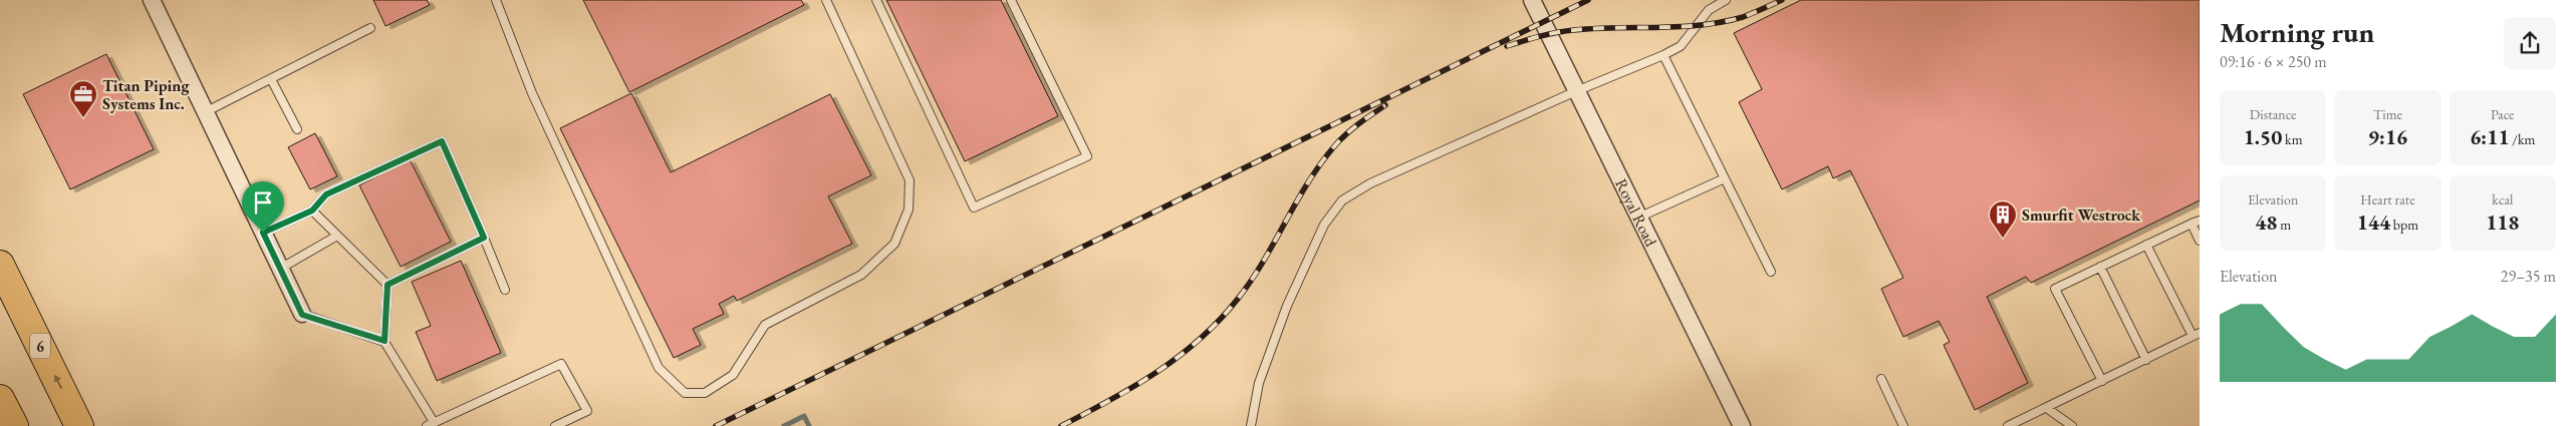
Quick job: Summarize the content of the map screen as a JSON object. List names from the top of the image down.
{
  "streets": {
    "highway": ["6"],
    "street": ["Royal Road"]
  },
  "places": {
    "office": ["Titan Piping Systems Inc."],
    "building": ["Smurfit Westrock"]
  },
  "page": {
    "heading": ["Morning run", "09:16 · 6 × 250 m"],
    "stats": [
      ["Distance", "1.50 km"],
      ["Time", "9:16"],
      ["Pace", "6:11 /km"],
      ["Elevation", "48 m"],
      ["Heart rate", "144 bpm"],
      ["kcal", "118"]
    ],
    "chart": ["Elevation", "29–35 m"]
  }
}
